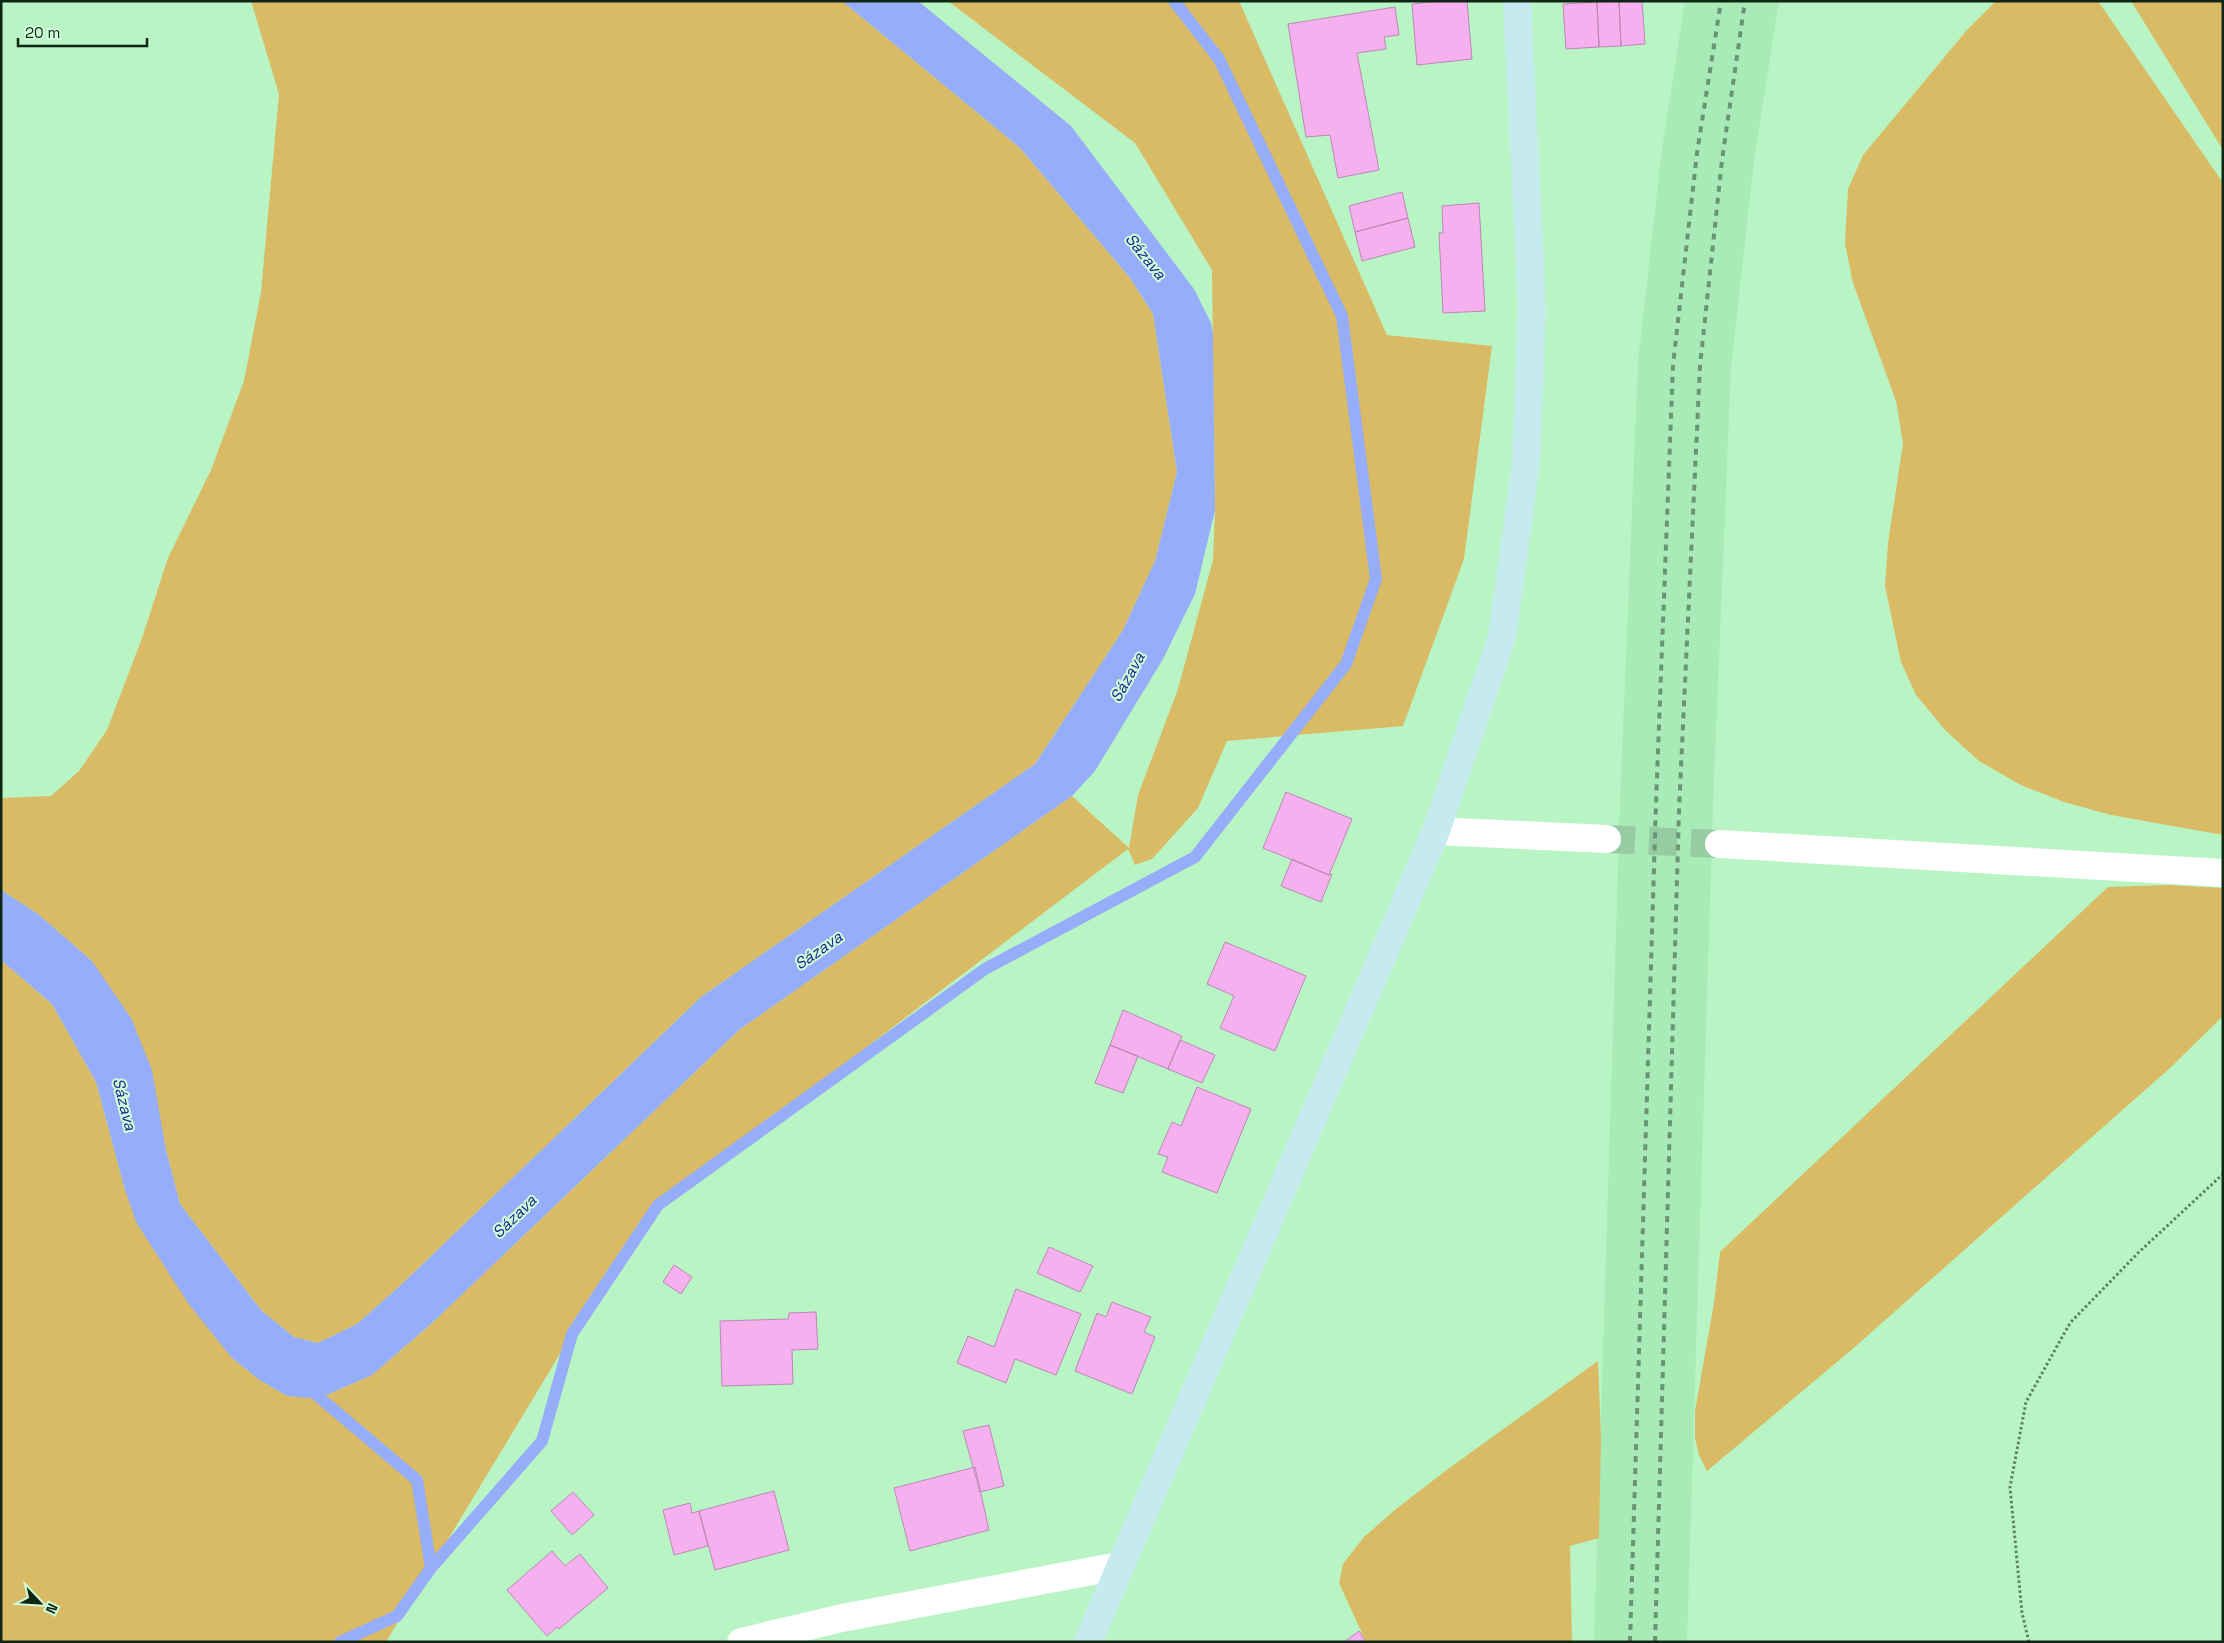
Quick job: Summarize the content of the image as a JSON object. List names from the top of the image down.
{
  "water": ["Sázava"],
  "scale_bar": "20 m",
  "north": "bottom right"
}
